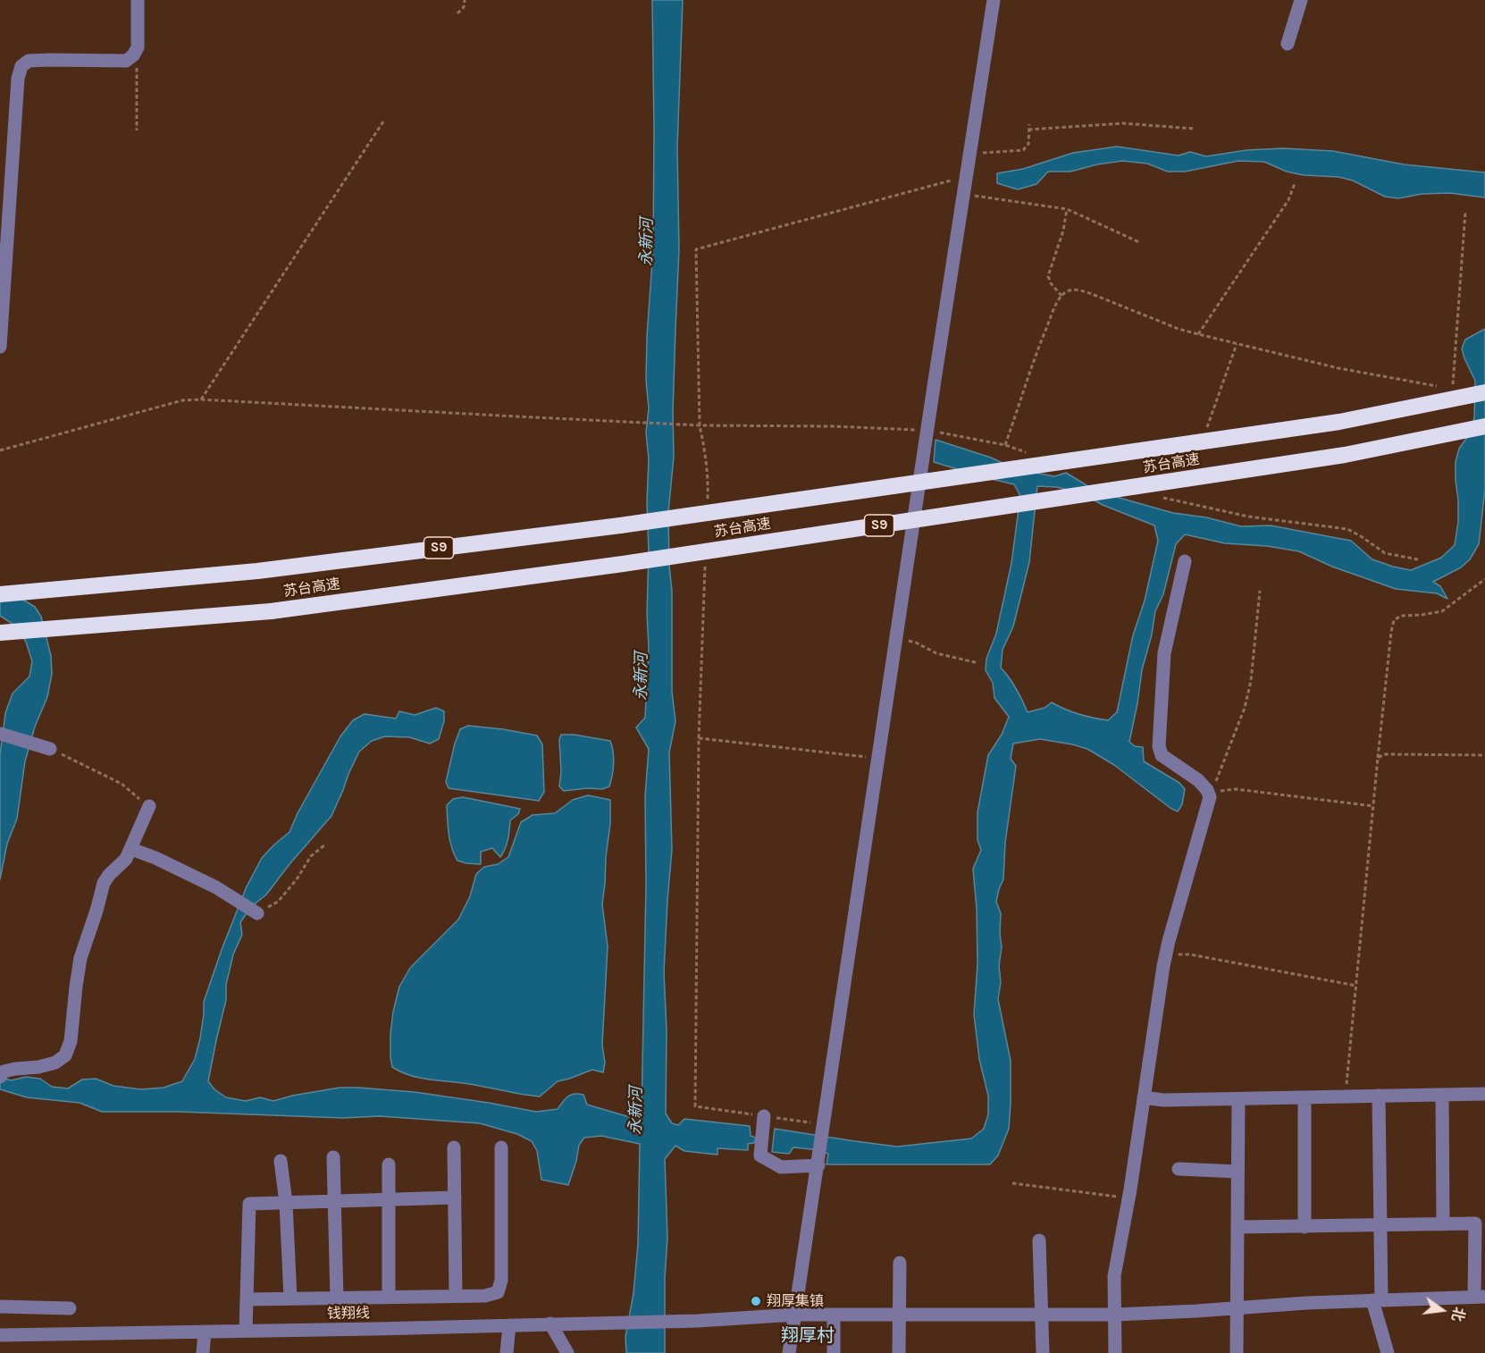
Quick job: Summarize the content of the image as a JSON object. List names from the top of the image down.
{
  "streets": {
    "highway": ["苏台高速", "S9"],
    "street": ["钱翔线"]
  },
  "districts": ["翔厚村"],
  "water": ["永新河"],
  "places": ["翔厚集镇"],
  "north": "right"
}
